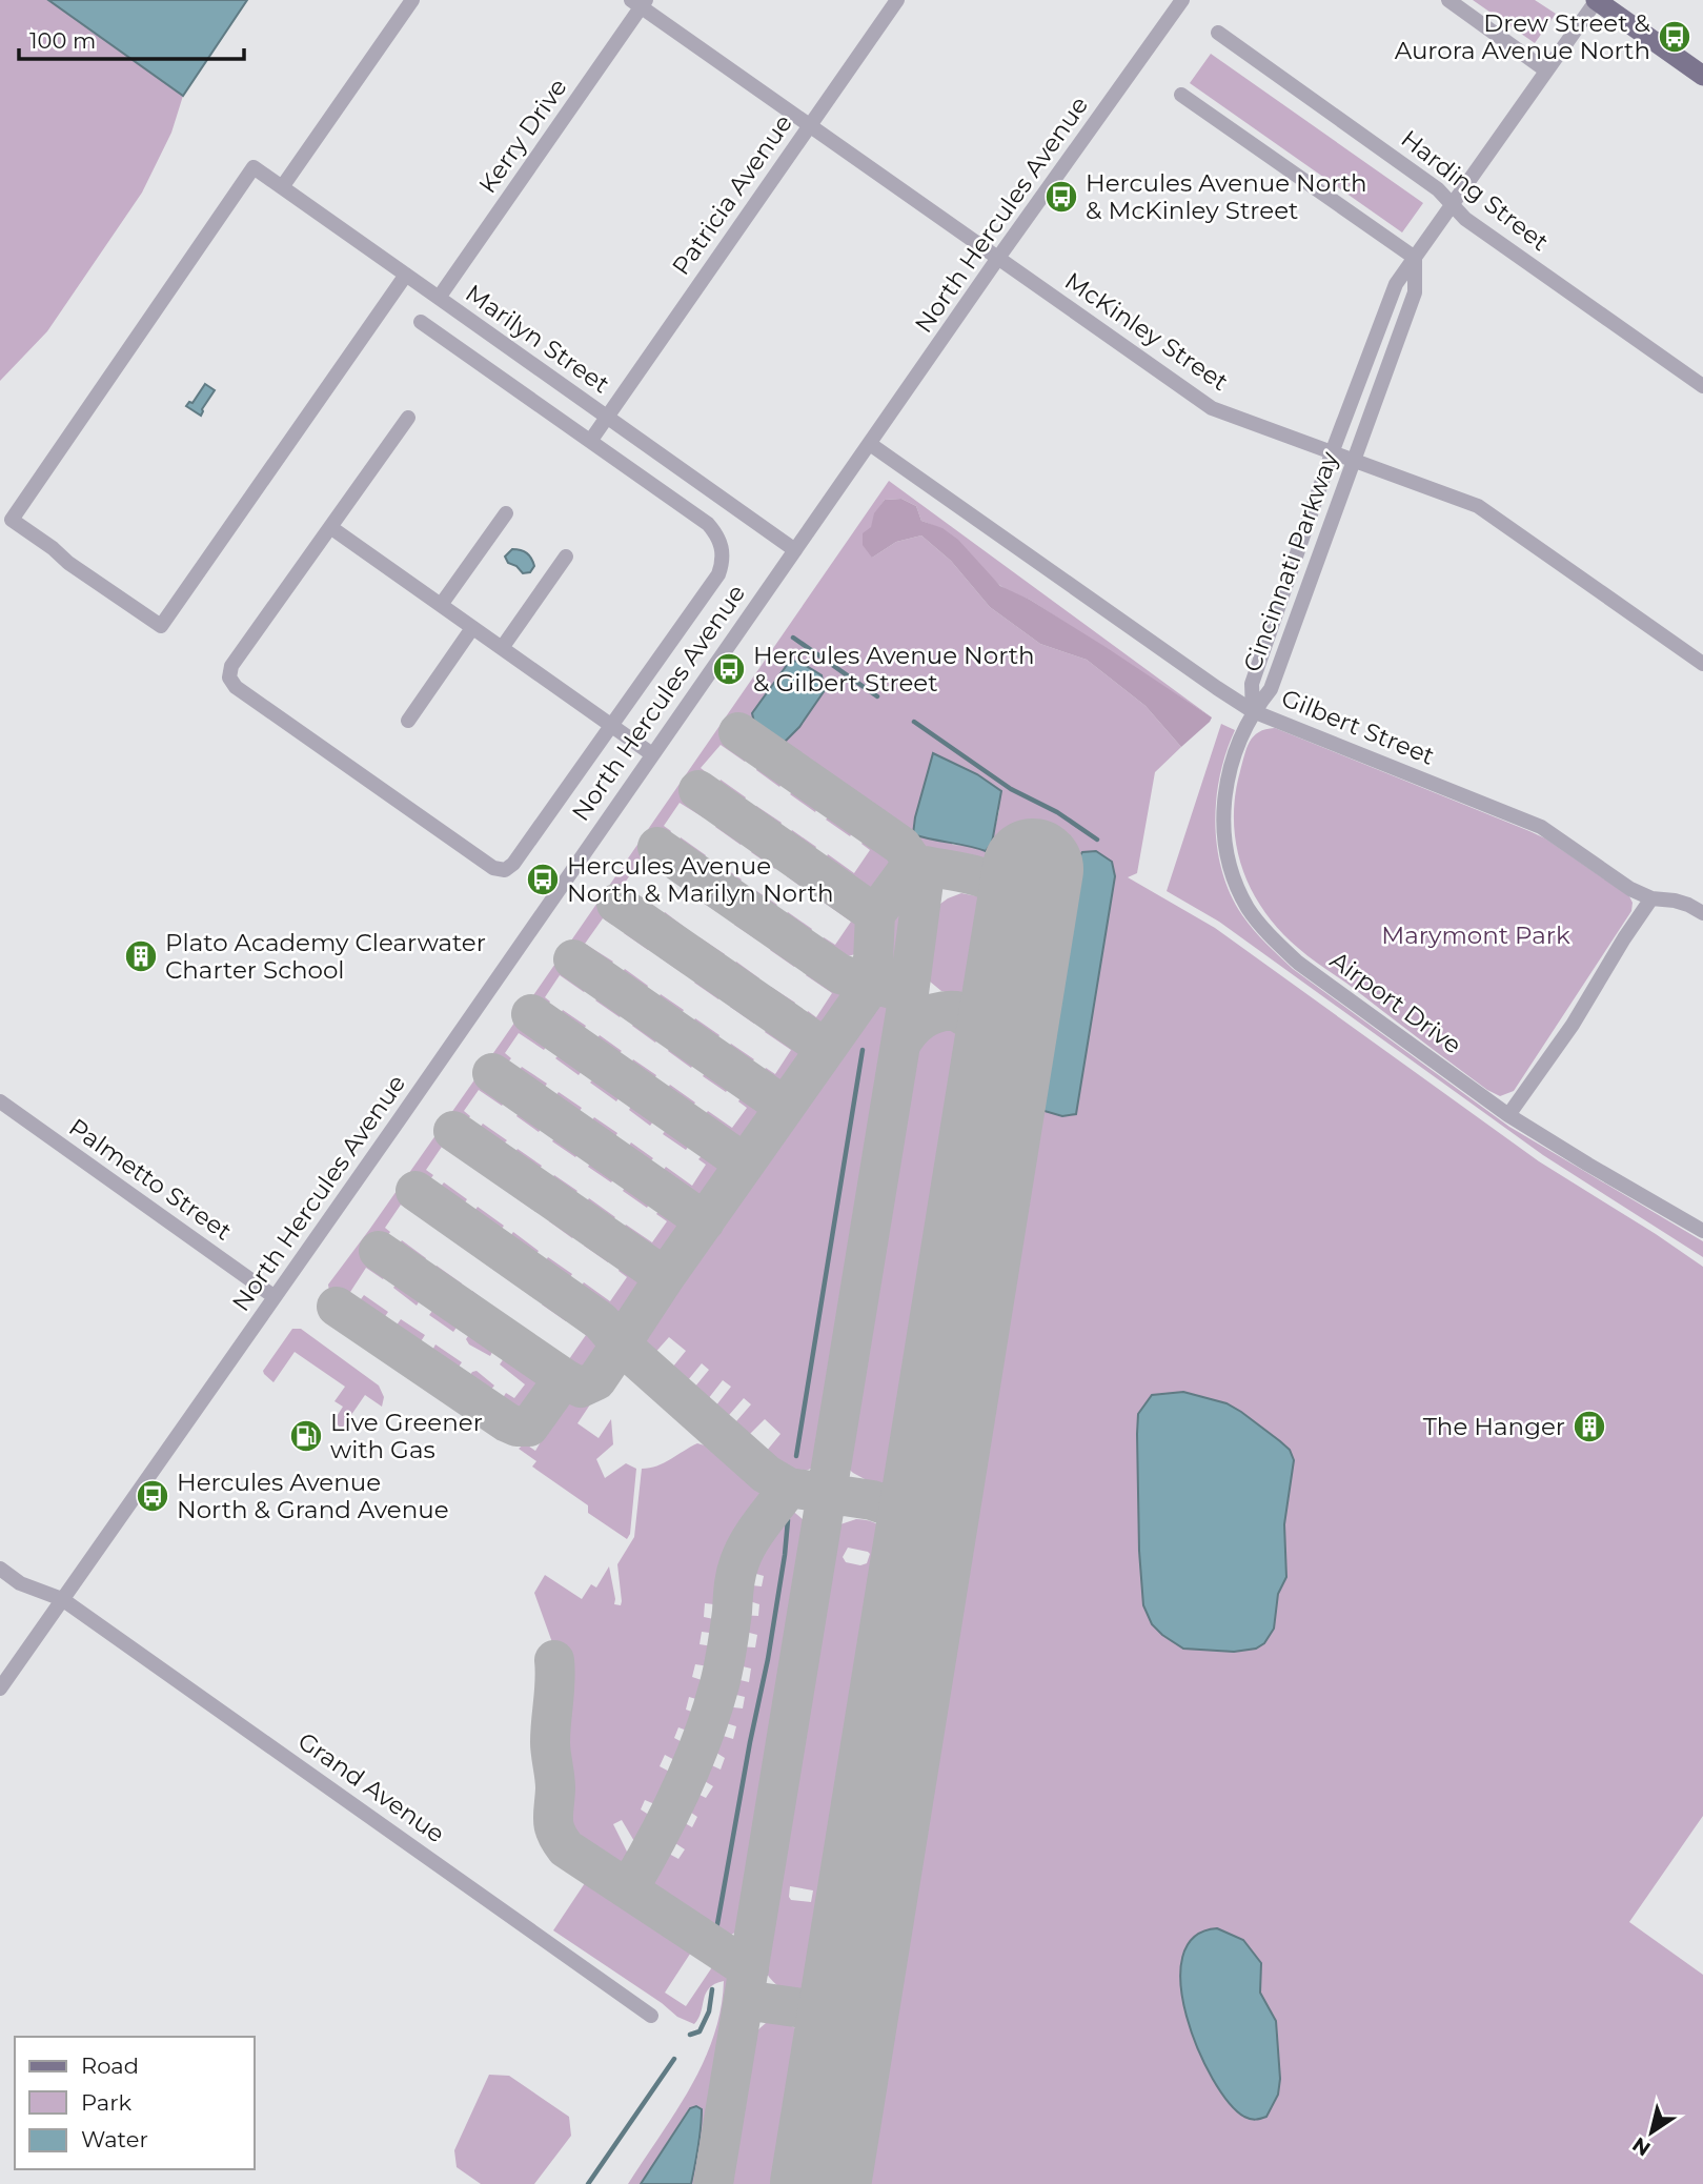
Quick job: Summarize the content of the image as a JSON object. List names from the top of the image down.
{
  "streets": {
    "street": [
      "Kerry Drive",
      "Harding Street",
      "Patricia Avenue",
      "North Hercules Avenue",
      "McKinley Street",
      "Marilyn Street",
      "Cincinnati Parkway",
      "Gilbert Street",
      "Airport Drive",
      "Palmetto Street",
      "Grand Avenue"
    ]
  },
  "crossings": [
    ["Kerry Drive", "McKinley Street"],
    ["Kerry Drive", "Marilyn Street"],
    ["Harding Street", "Cincinnati Parkway"],
    ["Patricia Avenue", "McKinley Street"],
    ["Patricia Avenue", "Marilyn Street"],
    ["North Hercules Avenue", "McKinley Street"],
    ["North Hercules Avenue", "Marilyn Street"],
    ["North Hercules Avenue", "Gilbert Street"],
    ["North Hercules Avenue", "Palmetto Street"],
    ["North Hercules Avenue", "Grand Avenue"],
    ["McKinley Street", "Cincinnati Parkway"],
    ["Cincinnati Parkway", "Gilbert Street"],
    ["Cincinnati Parkway", "Airport Drive"],
    ["Gilbert Street", "Airport Drive"]
  ],
  "parks": ["Marymont Park"],
  "places": {
    "bus stop": [
      "Drew Street & Aurora Avenue North",
      "Hercules Avenue North & McKinley Street",
      "Hercules Avenue North & Gilbert Street",
      "Hercules Avenue North & Marilyn North",
      "Hercules Avenue North & Grand Avenue"
    ],
    "building": ["Plato Academy Clearwater Charter School", "The Hanger"],
    "fuel station": ["Live Greener with Gas"]
  },
  "legend": ["Road", "Park", "Water"],
  "scale_bar": "100 m",
  "north": "bottom left"
}
